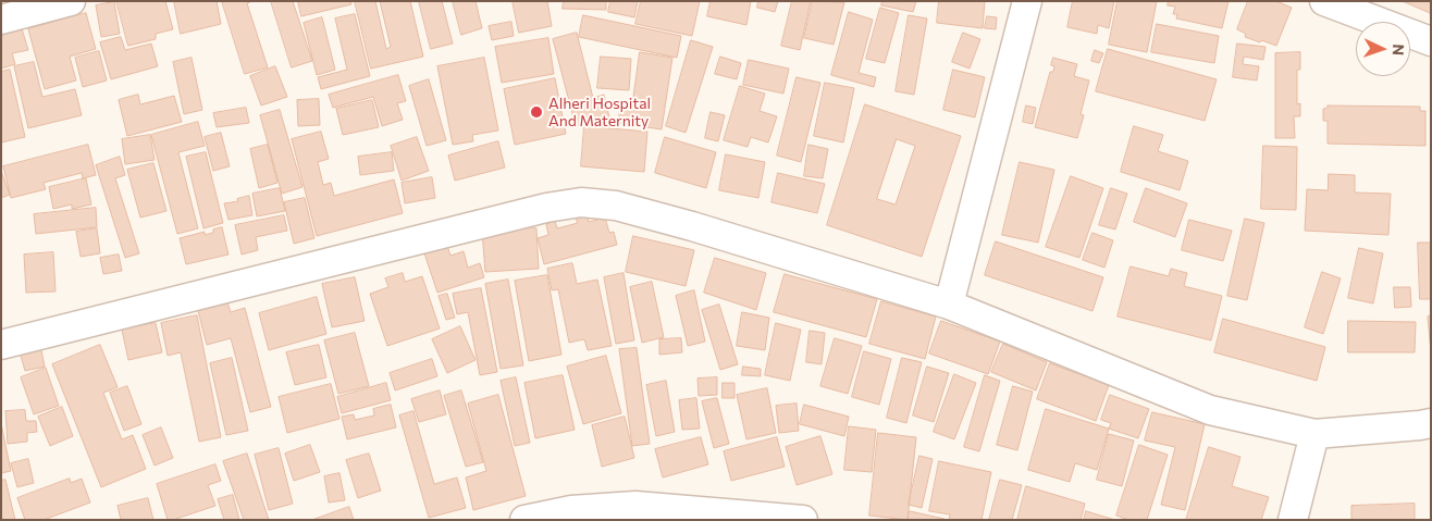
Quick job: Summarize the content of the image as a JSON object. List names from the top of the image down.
{
  "places": ["Alheri Hospital And Maternity"],
  "north": "right"
}
